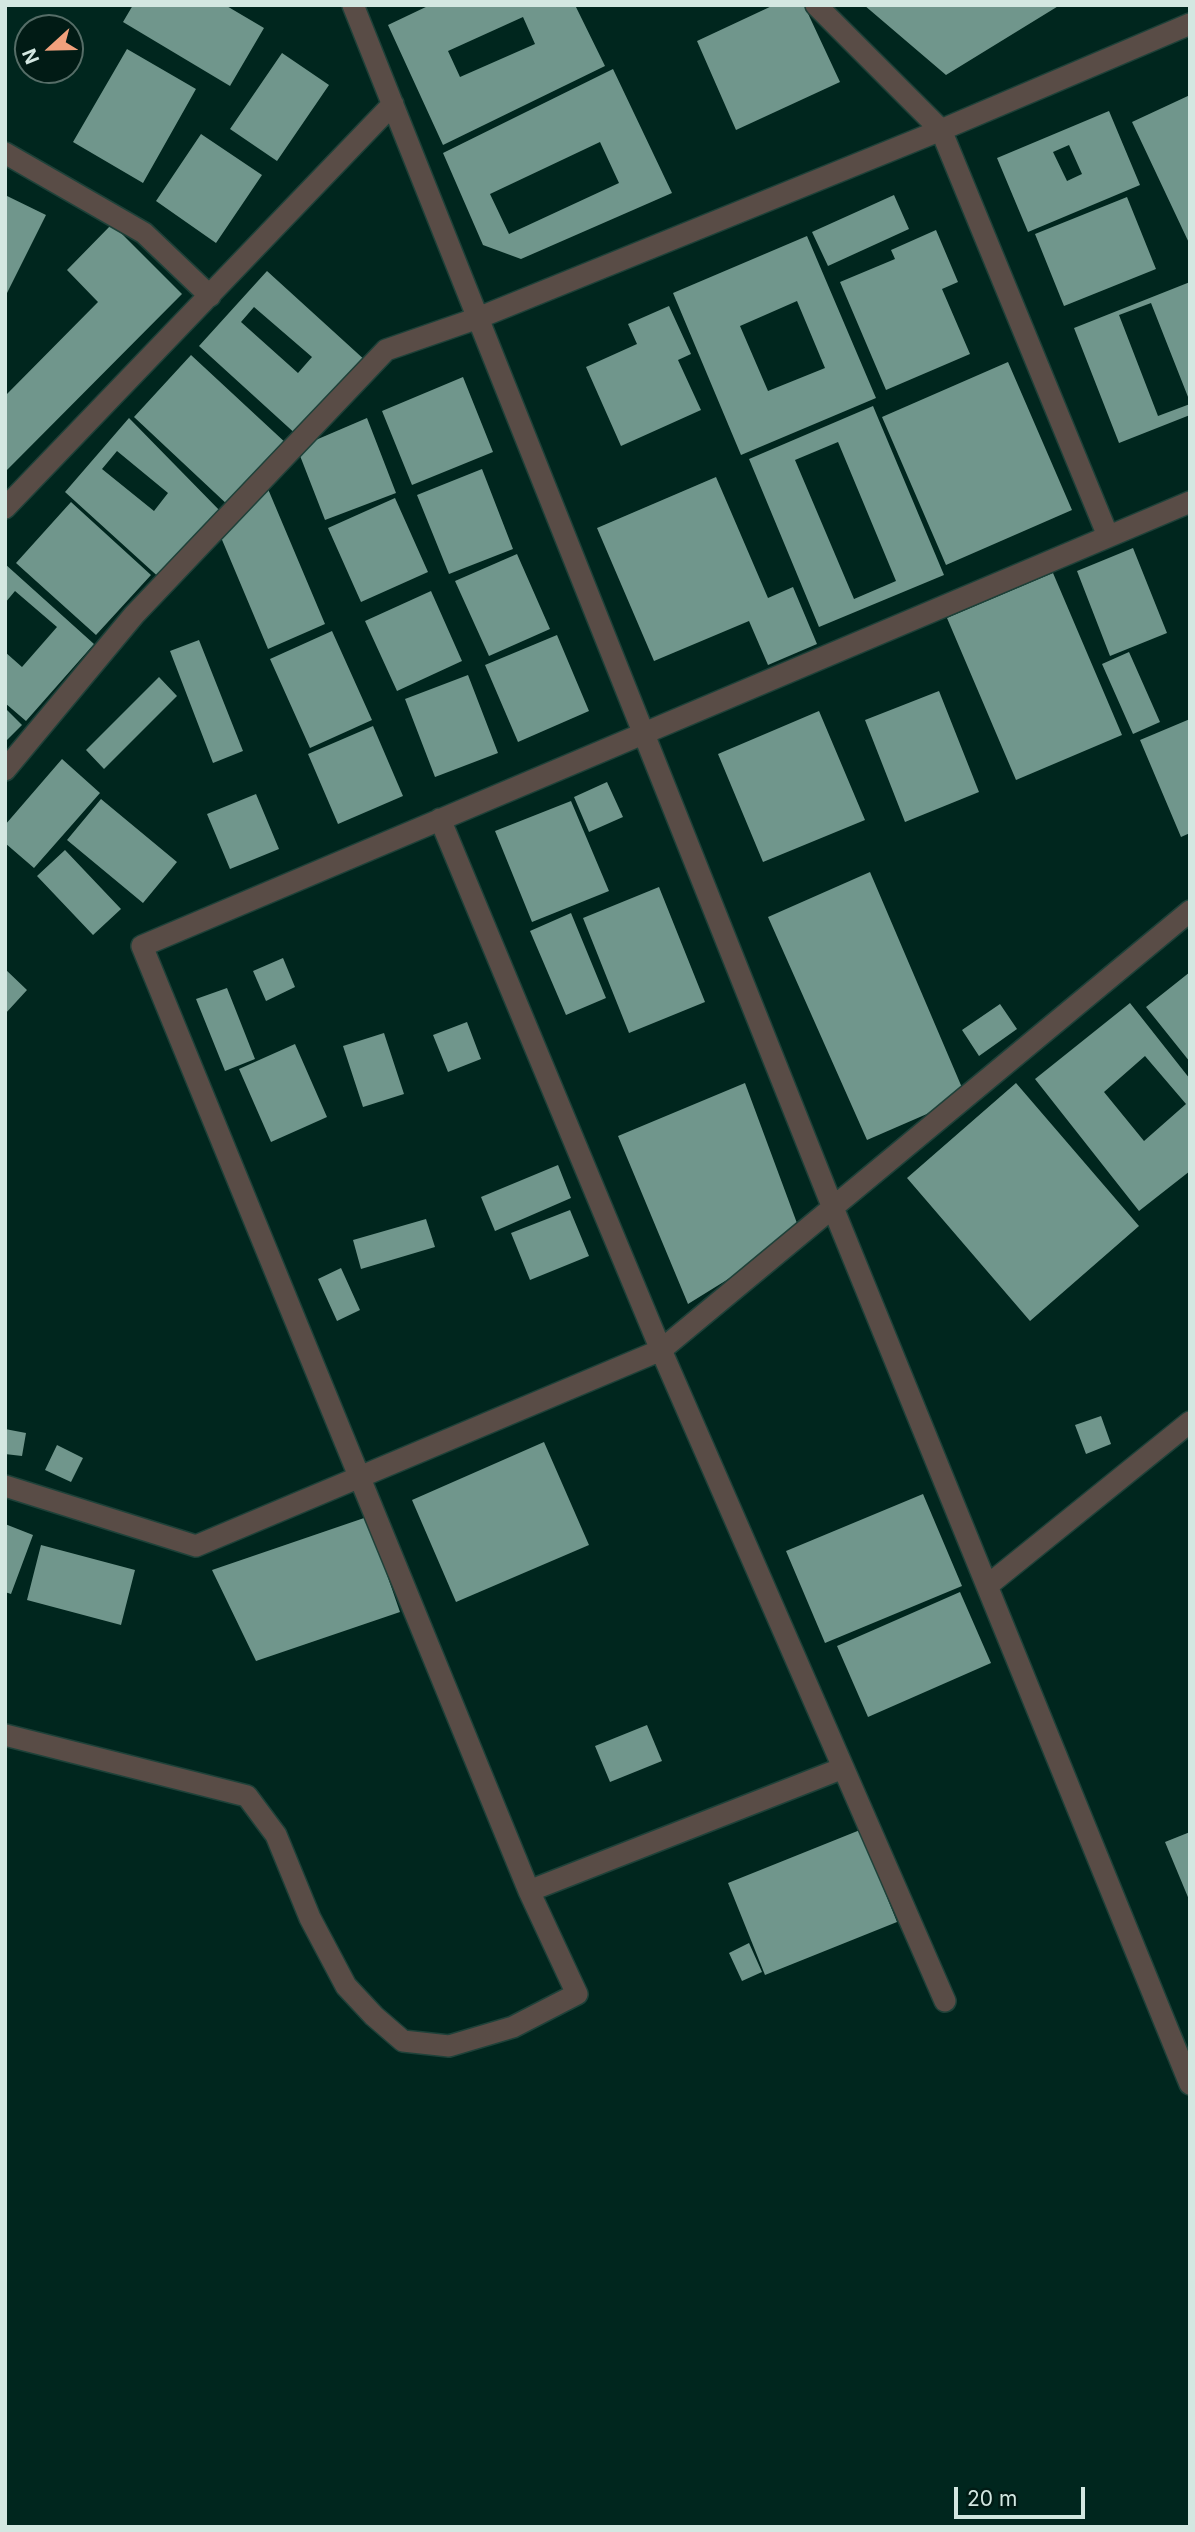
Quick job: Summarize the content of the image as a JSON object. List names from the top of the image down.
{
  "scale_bar": "20 m",
  "north": "left"
}
